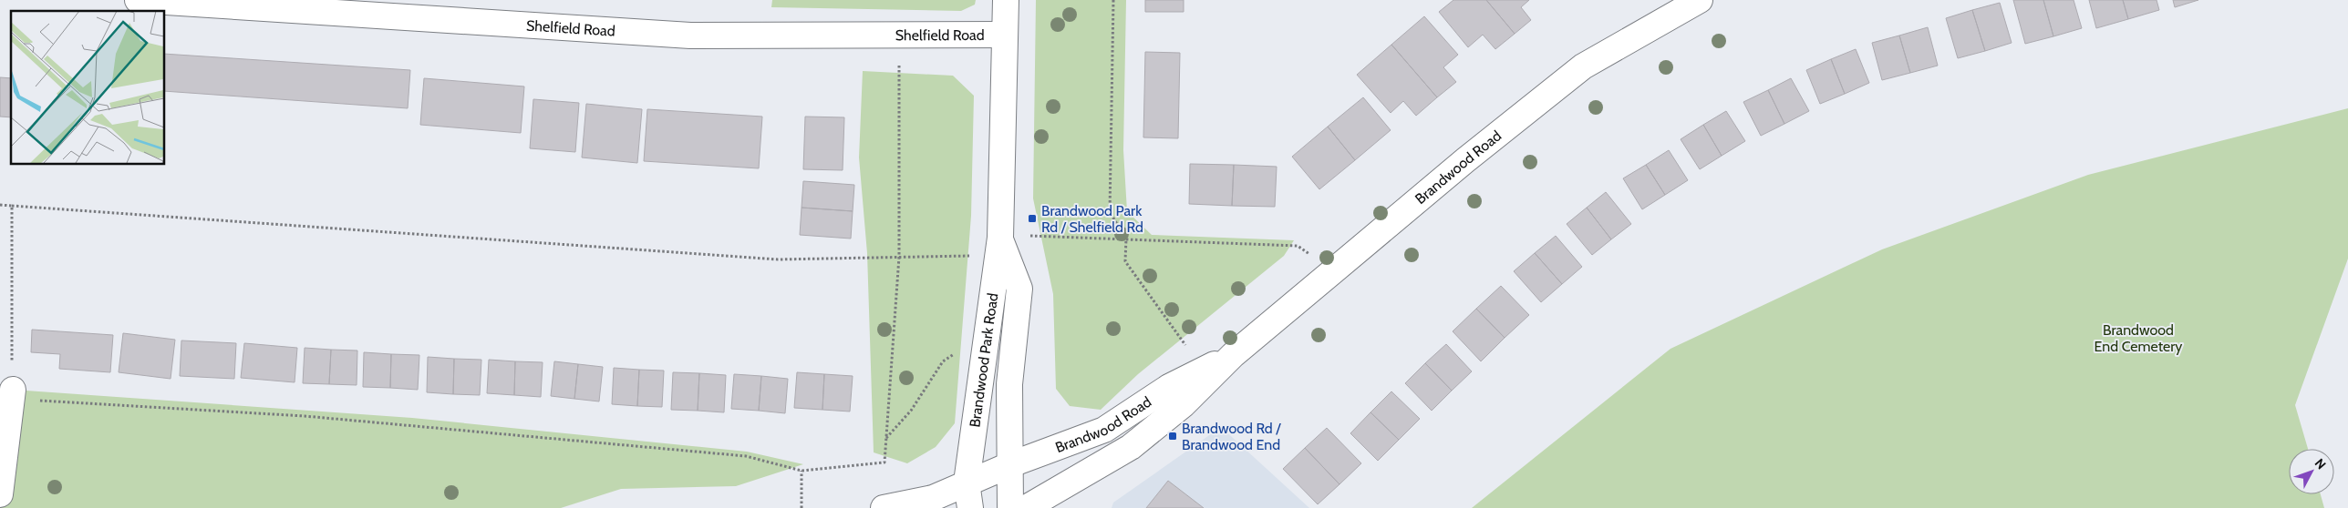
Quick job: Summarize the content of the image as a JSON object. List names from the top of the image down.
{
  "streets": {
    "street": ["Shelfield Road", "Brandwood Road", "Brandwood Park Road"]
  },
  "crossings": [
    ["Shelfield Road", "Brandwood Park Road"],
    ["Brandwood Road", "Brandwood Park Road"]
  ],
  "parks": ["Brandwood End Cemetery"],
  "places": {
    "transit": ["Brandwood Park Rd / Shelfield Rd", "Brandwood Rd / Brandwood End"]
  },
  "north": "top right"
}
